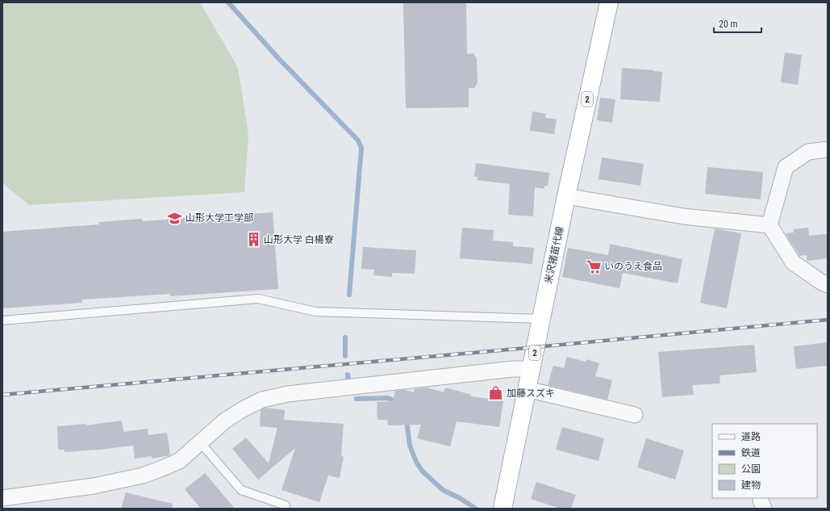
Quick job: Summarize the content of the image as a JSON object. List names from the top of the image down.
{
  "streets": {
    "main road": ["2", "米沢猪苗代線"]
  },
  "places": {
    "school or university": ["山形大学工学部"],
    "building": ["山形大学 白楊寮"],
    "supermarket": ["いのうえ食品"],
    "shop": ["加藤スズキ"]
  },
  "legend": [
    "道路",
    "鉄道",
    "公園",
    "建物"
  ],
  "scale_bar": "20 m"
}
